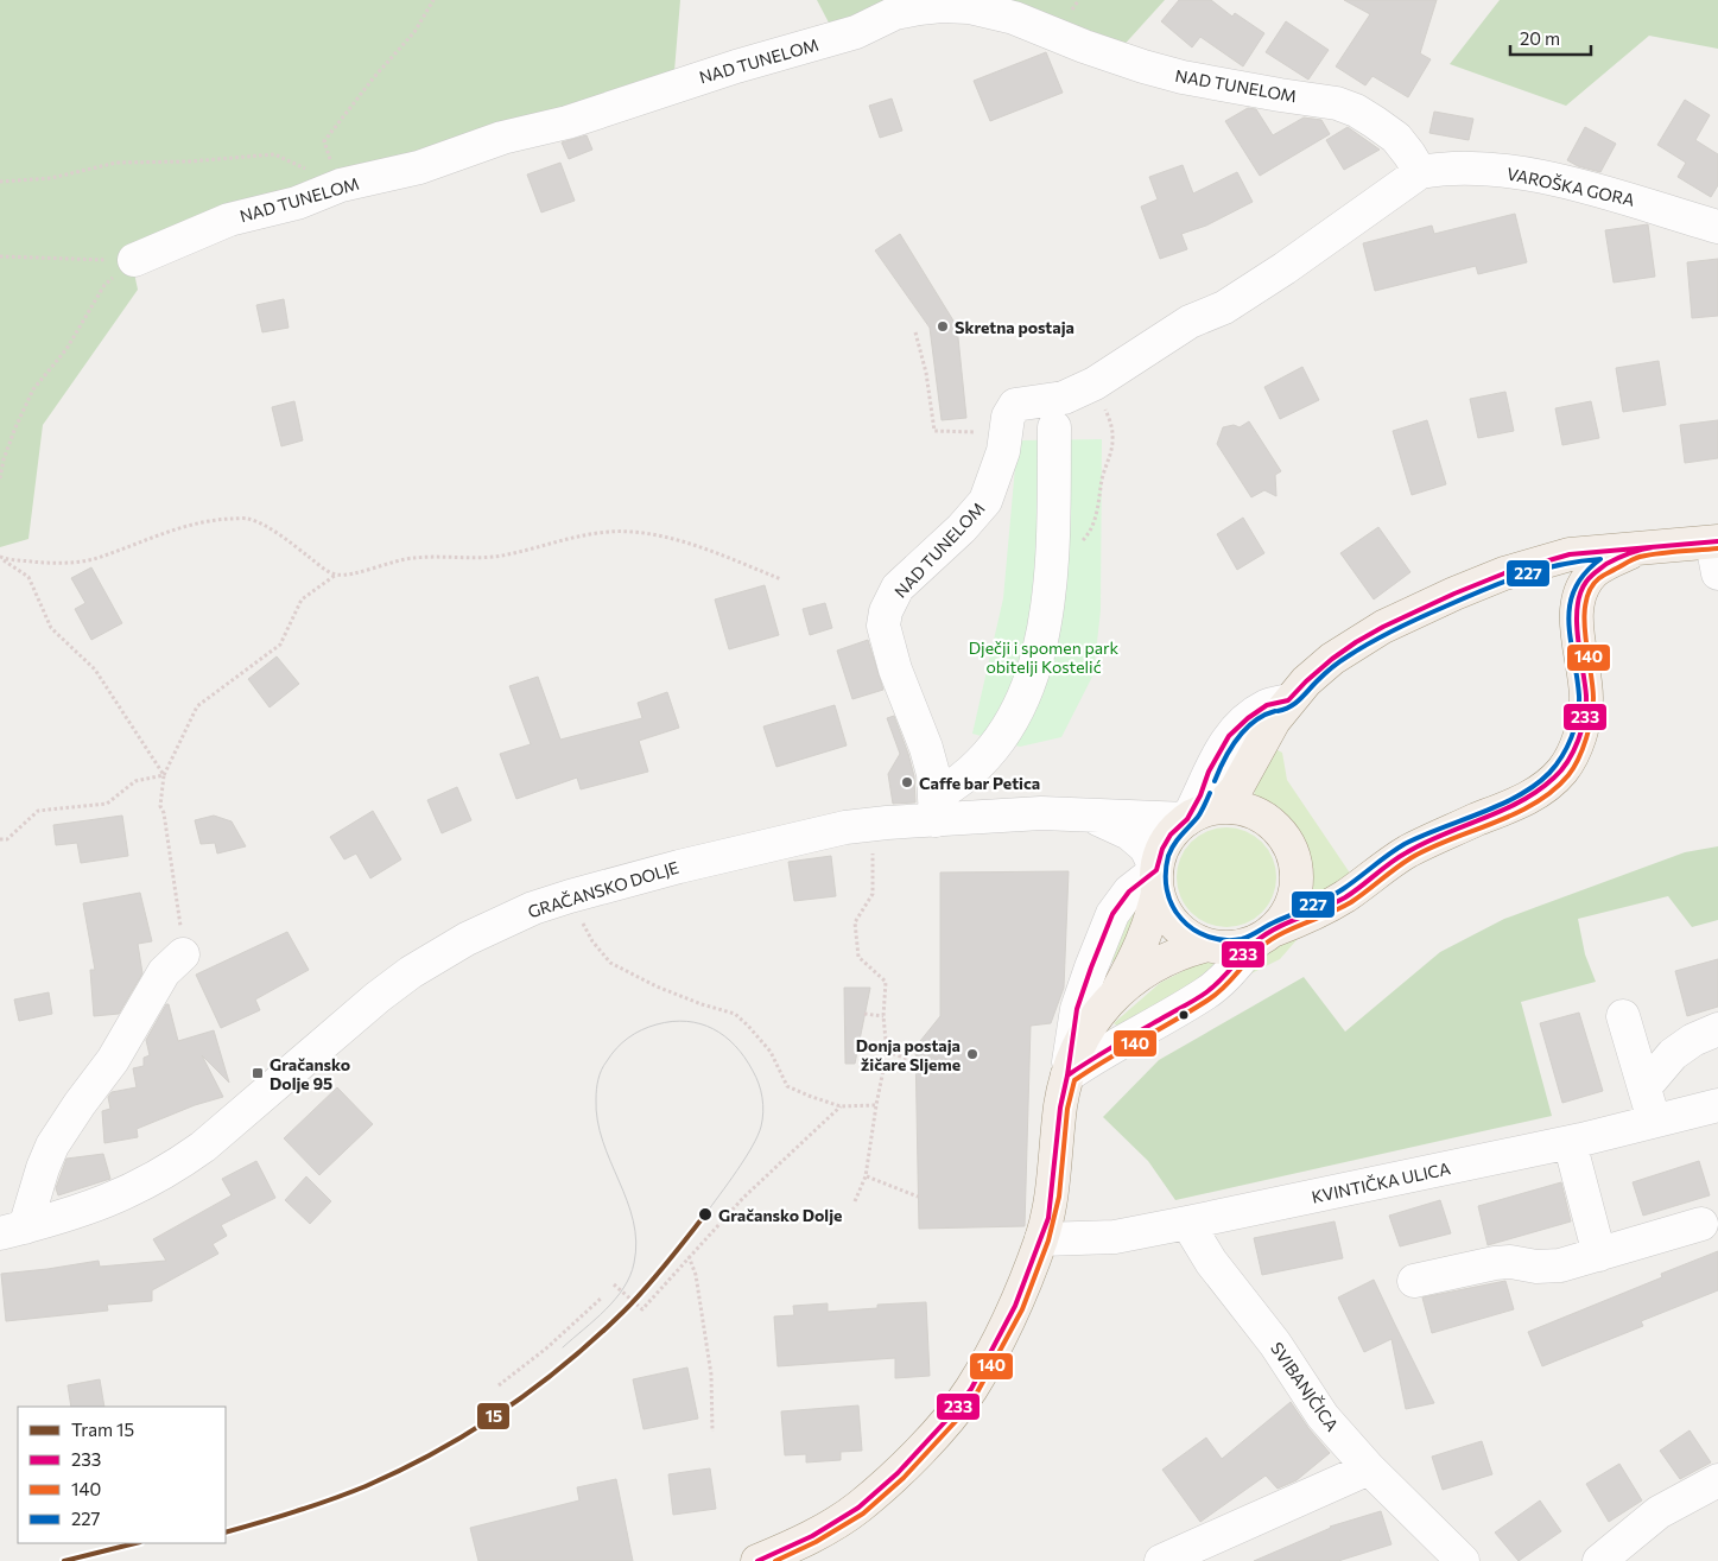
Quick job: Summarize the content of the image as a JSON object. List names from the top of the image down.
{
  "streets": {
    "street": [
      "NAD TUNELOM",
      "VAROŠKA GORA",
      "GRAČANSKO DOLJE",
      "KVINTIČKA ULICA",
      "SVIBANJČICA"
    ]
  },
  "crossings": [
    ["NAD TUNELOM", "VAROŠKA GORA"],
    ["NAD TUNELOM", "GRAČANSKO DOLJE"],
    ["KVINTIČKA ULICA", "SVIBANJČICA"]
  ],
  "parks": ["Dječji i spomen park obitelji Kostelić"],
  "places": {
    "other": [
      "Skretna postaja",
      "Caffe bar Petica",
      "Donja postaja žičare Sljeme",
      "Gračansko Dolje"
    ],
    "transit": ["Gračansko Dolje 95"]
  },
  "lines": [
    "transit line 233",
    "transit line 140",
    "transit line 227",
    "tram line 15"
  ],
  "legend": [
    "Tram 15",
    "233",
    "140",
    "227"
  ],
  "scale_bar": "20 m"
}
